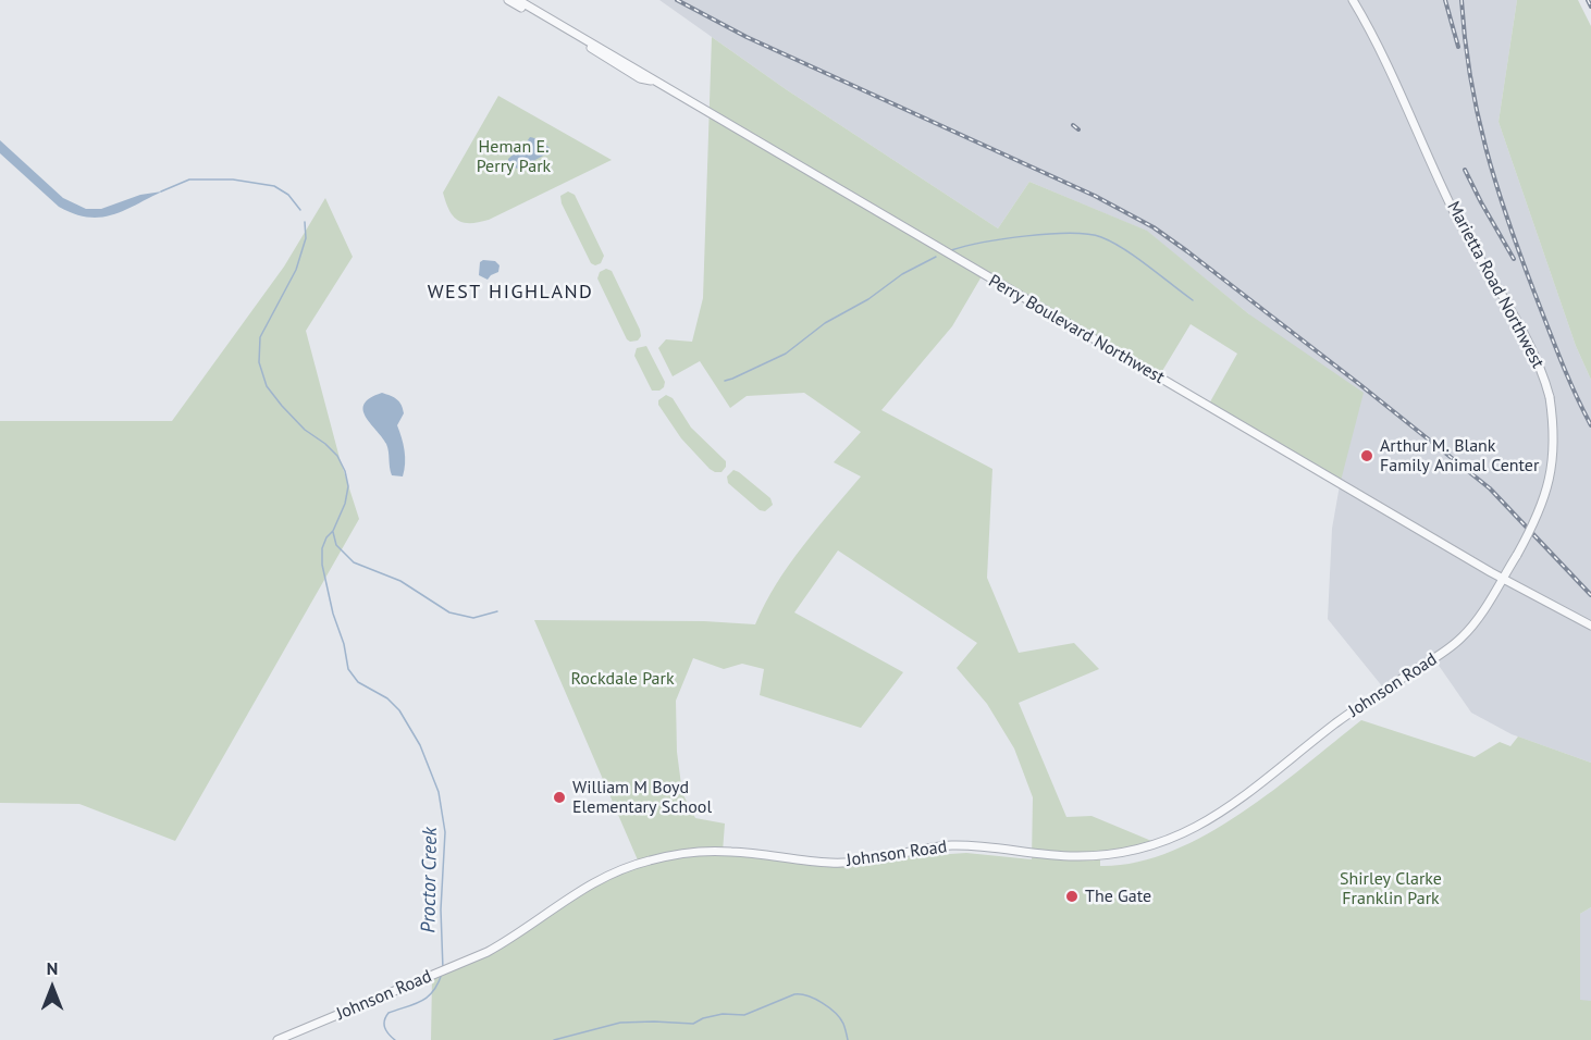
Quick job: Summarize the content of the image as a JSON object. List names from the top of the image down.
{
  "streets": {
    "street": ["Marietta Road Northwest", "Perry Boulevard Northwest", "Johnson Road"]
  },
  "crossings": [
    ["Marietta Road Northwest", "Perry Boulevard Northwest"],
    ["Marietta Road Northwest", "Johnson Road"],
    ["Perry Boulevard Northwest", "Johnson Road"]
  ],
  "districts": ["WEST HIGHLAND"],
  "water": ["Proctor Creek"],
  "parks": ["Heman E. Perry Park", "Rockdale Park", "Shirley Clarke Franklin Park"],
  "places": ["Arthur M. Blank Family Animal Center", "William M Boyd Elementary School", "The Gate"],
  "north": "top"
}
